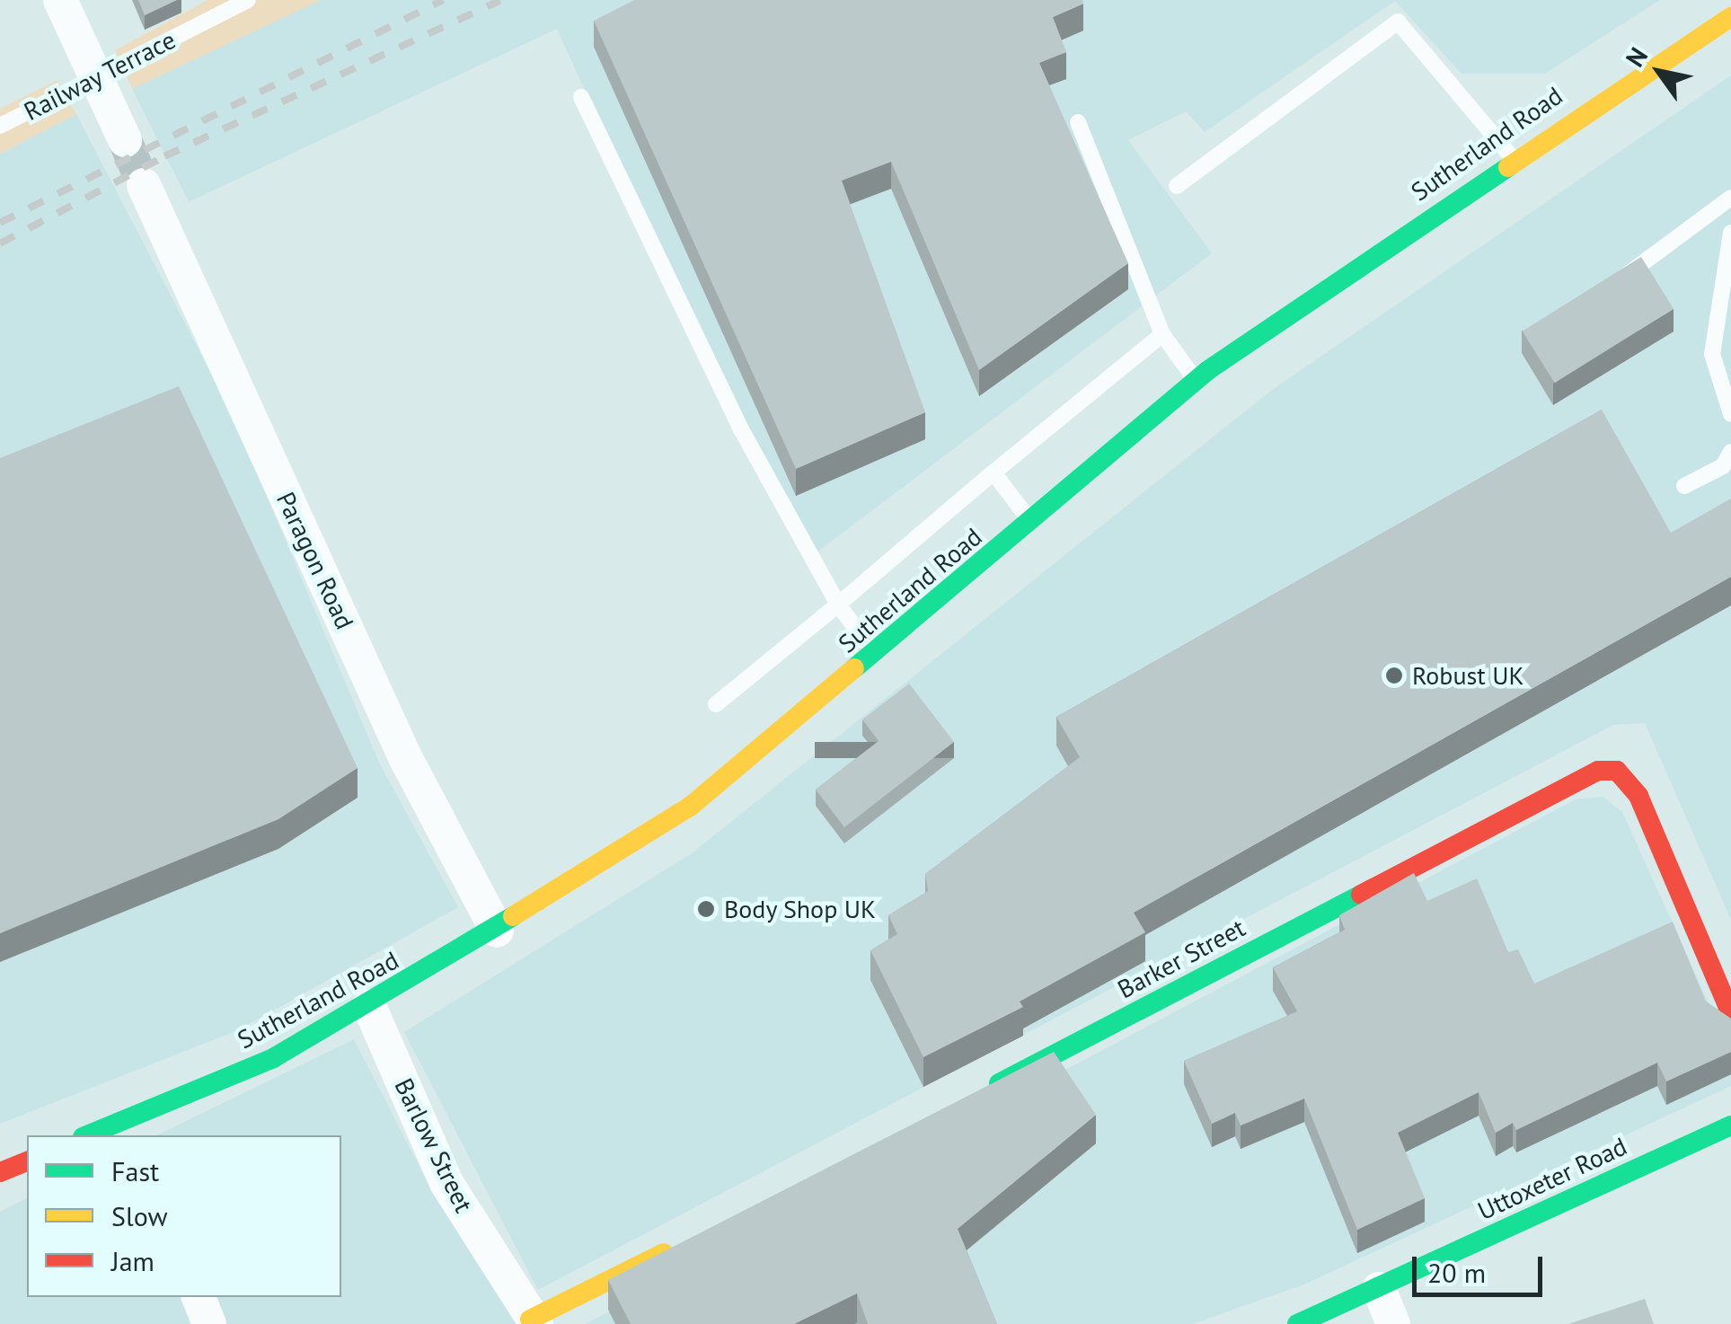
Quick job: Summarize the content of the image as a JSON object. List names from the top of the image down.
{
  "streets": {
    "street": [
      "Sutherland Road",
      "Paragon Road",
      "Barker Street",
      "Barlow Street",
      "Uttoxeter Road"
    ],
    "lane": ["Railway Terrace"]
  },
  "crossings": [
    ["Sutherland Road", "Paragon Road"],
    ["Sutherland Road", "Barlow Street"]
  ],
  "places": ["Robust UK", "Body Shop UK"],
  "legend": ["Fast", "Slow", "Jam"],
  "scale_bar": "20 m",
  "north": "top left"
}
